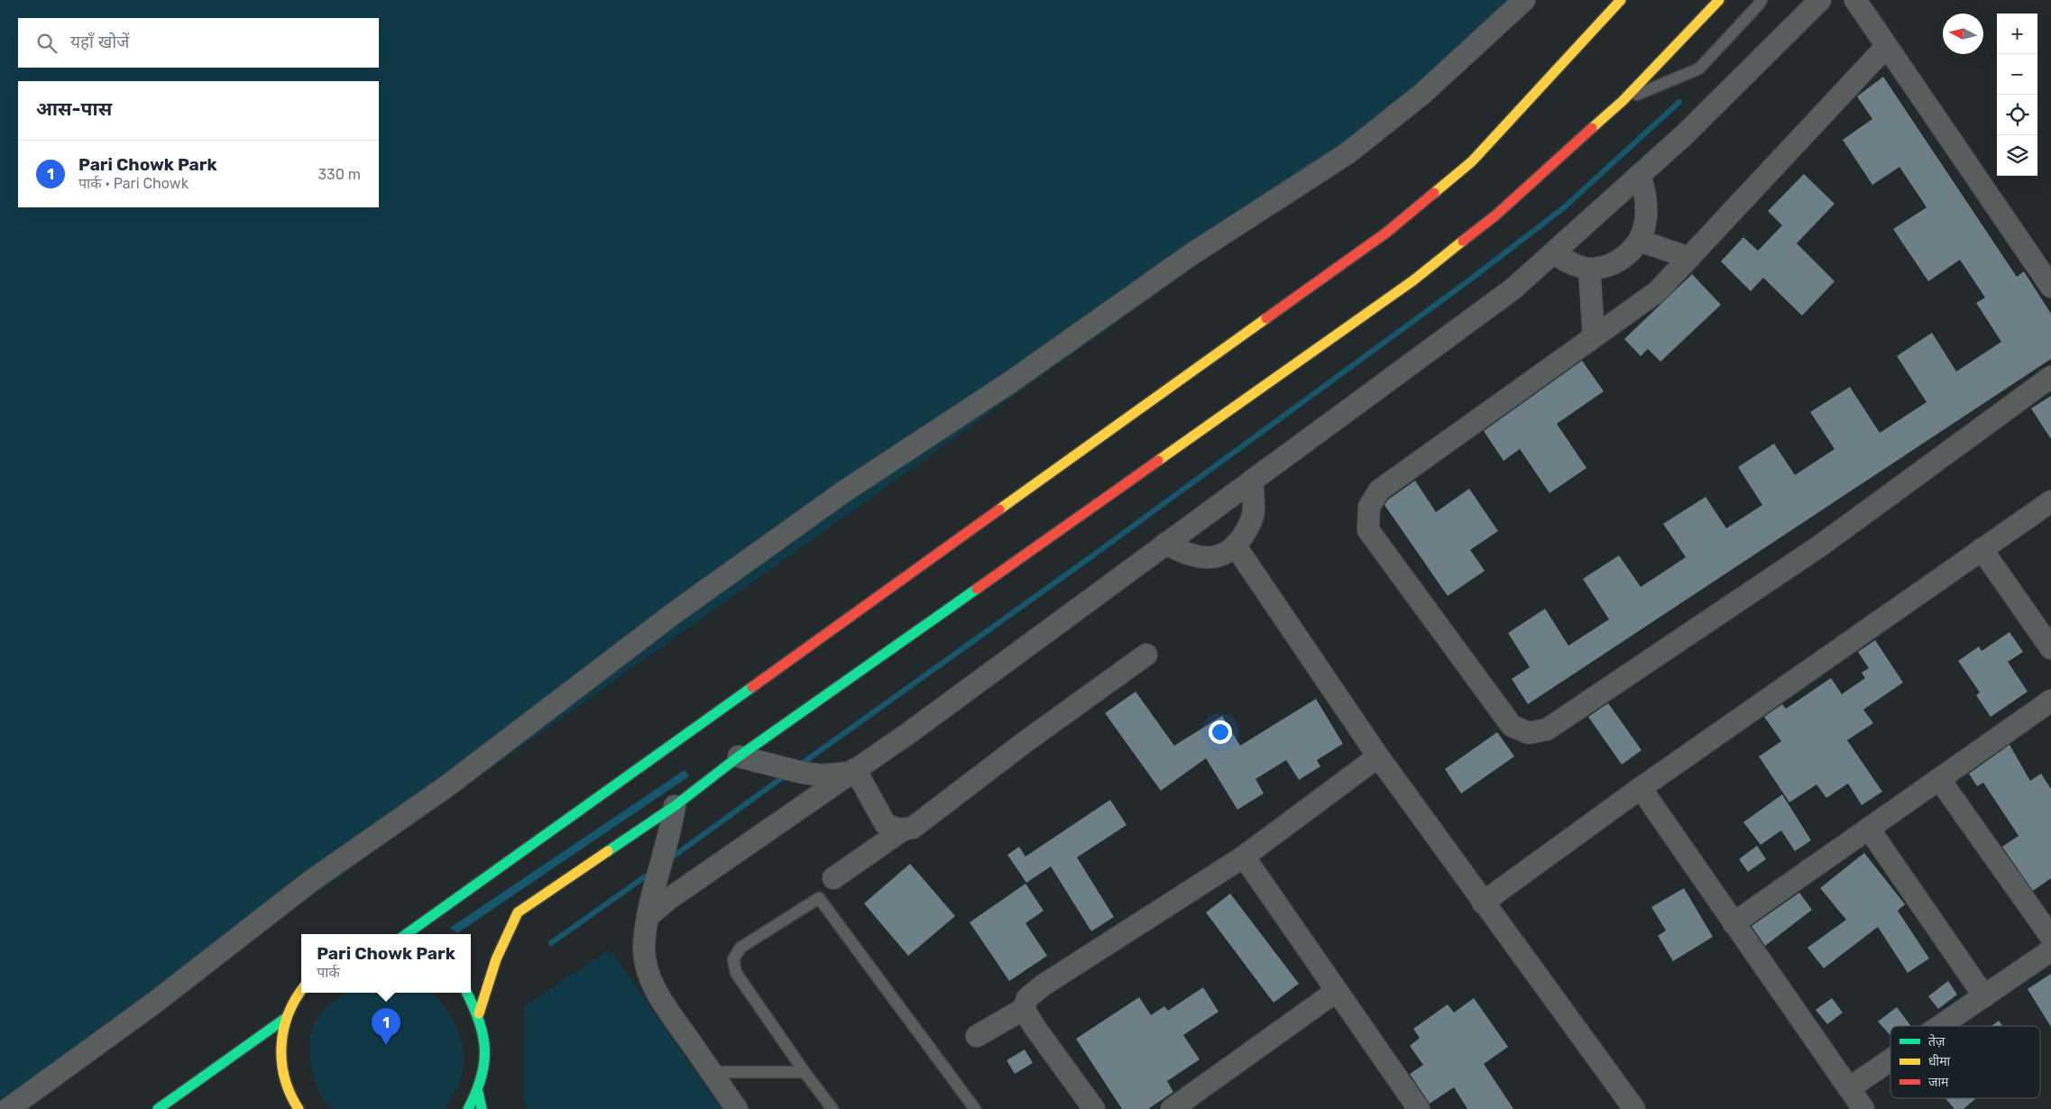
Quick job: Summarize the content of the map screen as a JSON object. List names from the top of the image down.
{
  "legend": ["तेज़", "धीमा", "जाम"],
  "north": "left",
  "page": {
    "map_buttons": ["+", "−"],
    "search": "यहाँ खोजें",
    "heading": "आस-पास",
    "list": [
      {
        "mark": "1",
        "name": "Pari Chowk Park",
        "note": "पार्क · Pari Chowk",
        "value": "330 m"
      }
    ],
    "popup": ["Pari Chowk Park", "पार्क"],
    "pins": "1"
  }
}
